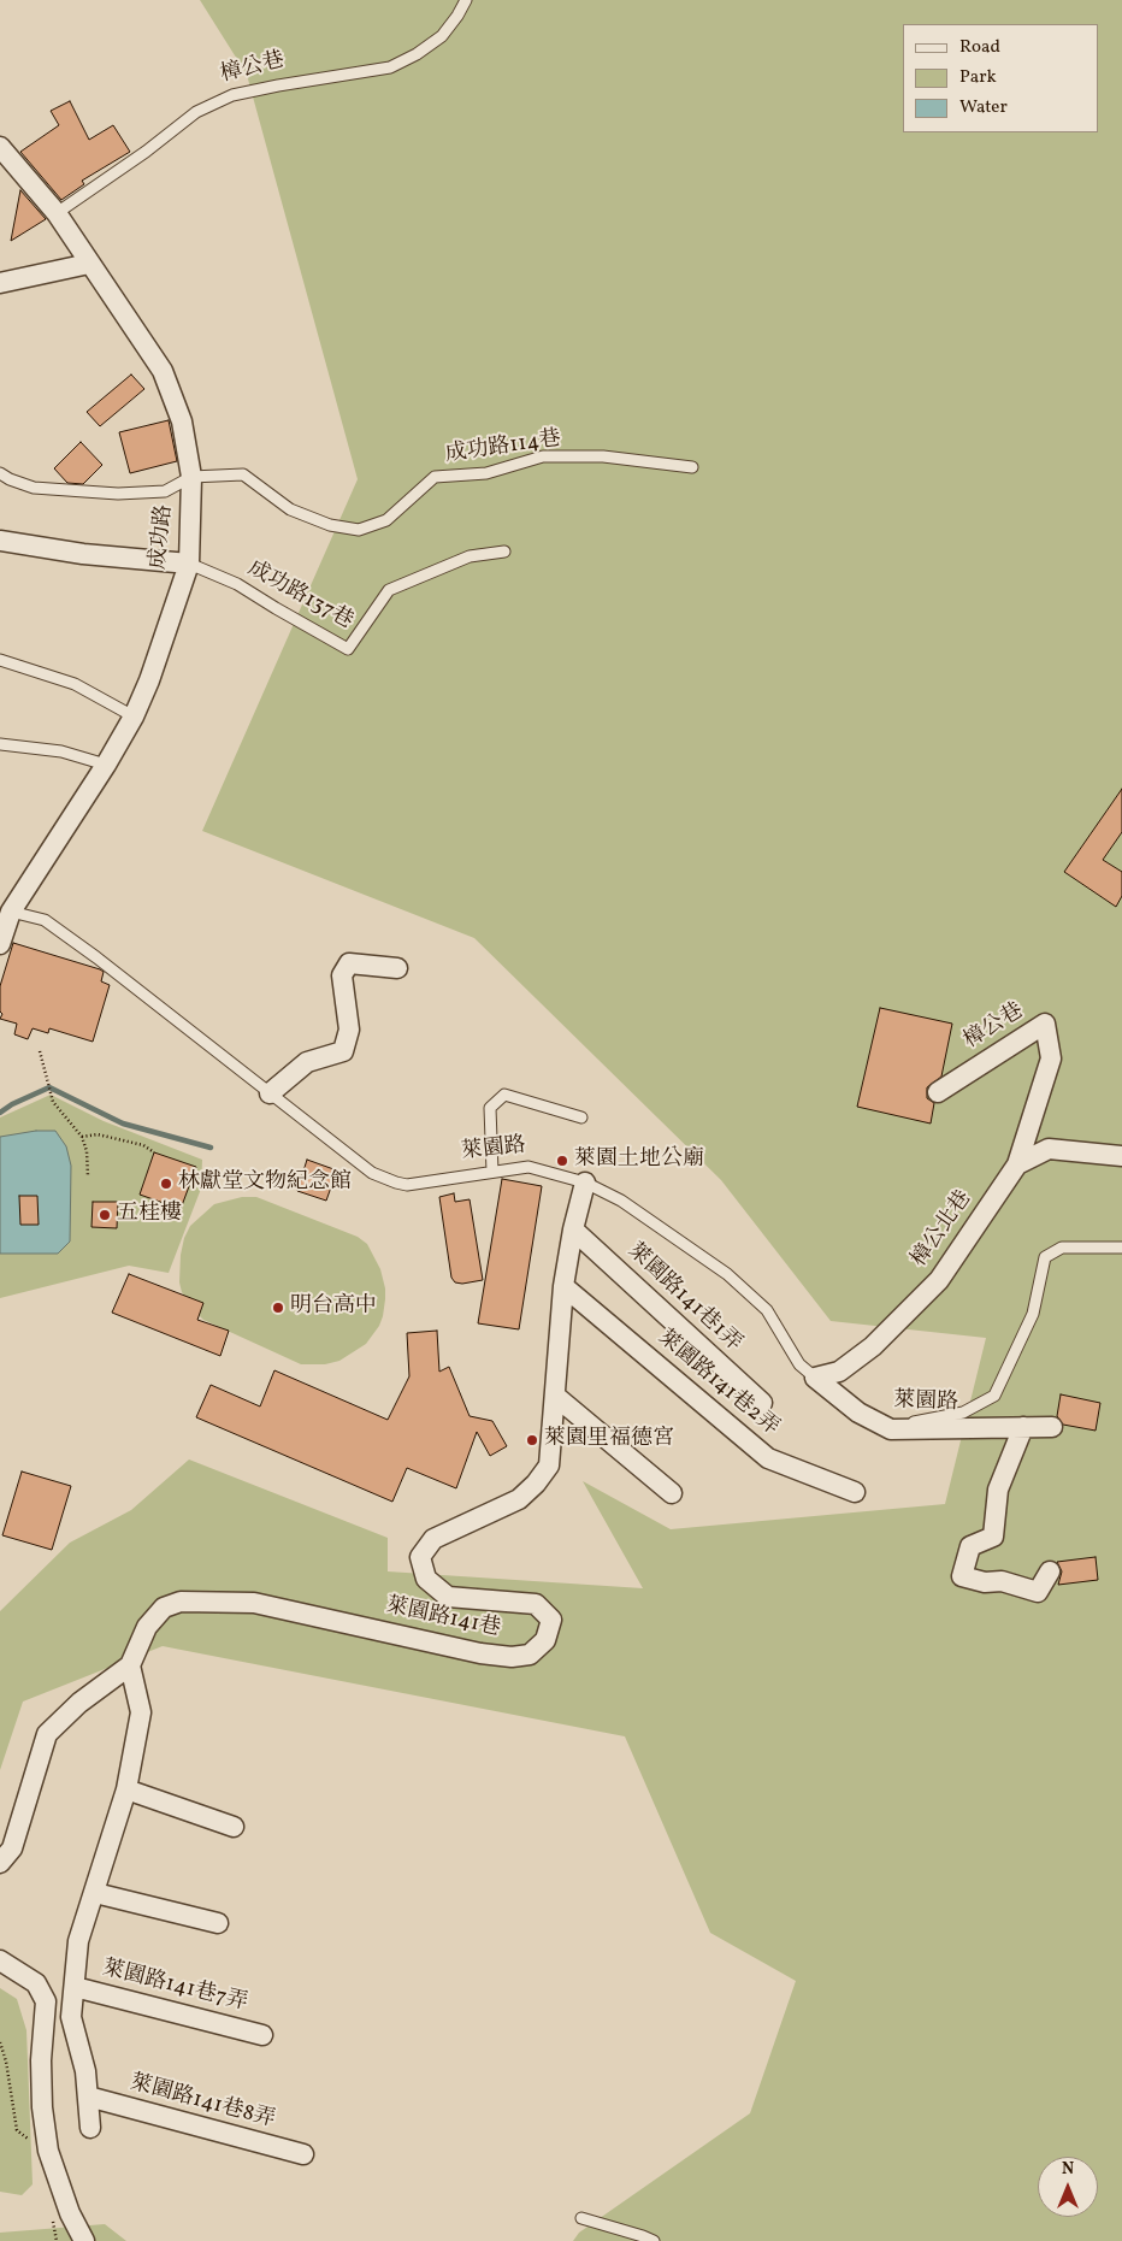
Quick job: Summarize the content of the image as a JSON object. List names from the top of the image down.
{
  "streets": {
    "street": [
      "樟公巷",
      "成功路",
      "萊園路",
      "樟公北巷",
      "萊園路141巷1弄",
      "萊園路141巷2弄",
      "萊園路141巷",
      "萊園路141巷7弄",
      "萊園路141巷8弄"
    ],
    "lane": ["成功路114巷", "成功路137巷"]
  },
  "crossings": [
    ["樟公巷", "成功路"],
    ["樟公巷", "樟公北巷"],
    ["成功路114巷", "成功路"],
    ["成功路", "成功路137巷"],
    ["成功路", "萊園路"],
    ["萊園路", "樟公北巷"],
    ["萊園路", "萊園路141巷"],
    ["萊園路141巷1弄", "萊園路141巷"],
    ["萊園路141巷2弄", "萊園路141巷"]
  ],
  "places": [
    "萊園土地公廟",
    "林獻堂文物紀念館",
    "五桂樓",
    "明台高中",
    "萊園里福德宮"
  ],
  "legend": ["Road", "Park", "Water"],
  "north": "top"
}
